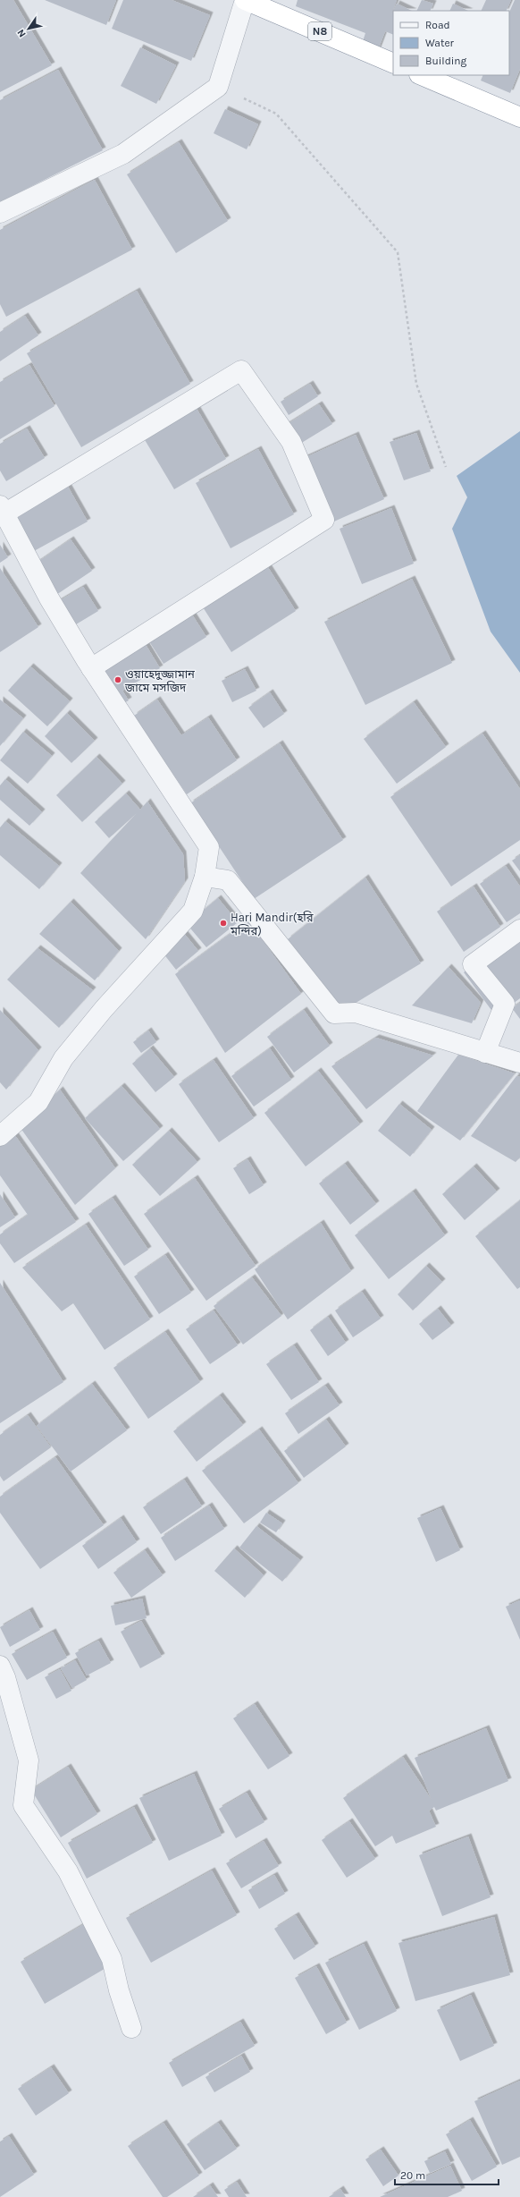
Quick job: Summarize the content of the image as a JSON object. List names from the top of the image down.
{
  "streets": {
    "highway": ["N8"]
  },
  "places": ["ওয়াহেদুজ্জামান জামে মসজিদ", "Hari Mandir(হরি মন্দির)"],
  "legend": ["Road", "Water", "Building"],
  "scale_bar": "20 m",
  "north": "bottom left"
}
